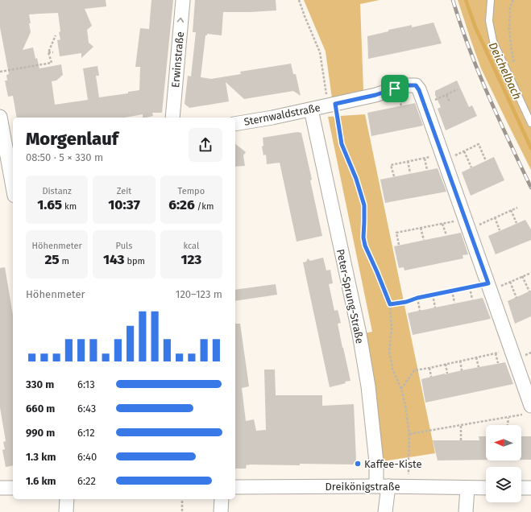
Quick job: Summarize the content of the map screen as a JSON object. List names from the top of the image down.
{
  "streets": {
    "street": [
      "Erwinstraße",
      "Sternwaldstraße",
      "Peter-Sprung-Straße",
      "Dreikönigstraße"
    ]
  },
  "crossings": [
    ["Sternwaldstraße", "Peter-Sprung-Straße"],
    ["Peter-Sprung-Straße", "Dreikönigstraße"]
  ],
  "one_way": ["Erwinstraße"],
  "water": ["Deichelbach"],
  "places": ["Kaffee-Kiste"],
  "north": "left",
  "page": {
    "heading": ["Morgenlauf", "08:50 · 5 × 330 m"],
    "stats": [
      ["Distanz", "1.65 km"],
      ["Zeit", "10:37"],
      ["Tempo", "6:26 /km"],
      ["Höhenmeter", "25 m"],
      ["Puls", "143 bpm"],
      ["kcal", "123"]
    ],
    "chart": ["Höhenmeter", "120–123 m"],
    "list": [
      {
        "name": "330 m",
        "note": "6:13"
      },
      {
        "name": "660 m",
        "note": "6:43"
      },
      {
        "name": "990 m",
        "note": "6:12"
      },
      {
        "name": "1.3 km",
        "note": "6:40"
      },
      {
        "name": "1.6 km",
        "note": "6:22"
      }
    ]
  }
}
